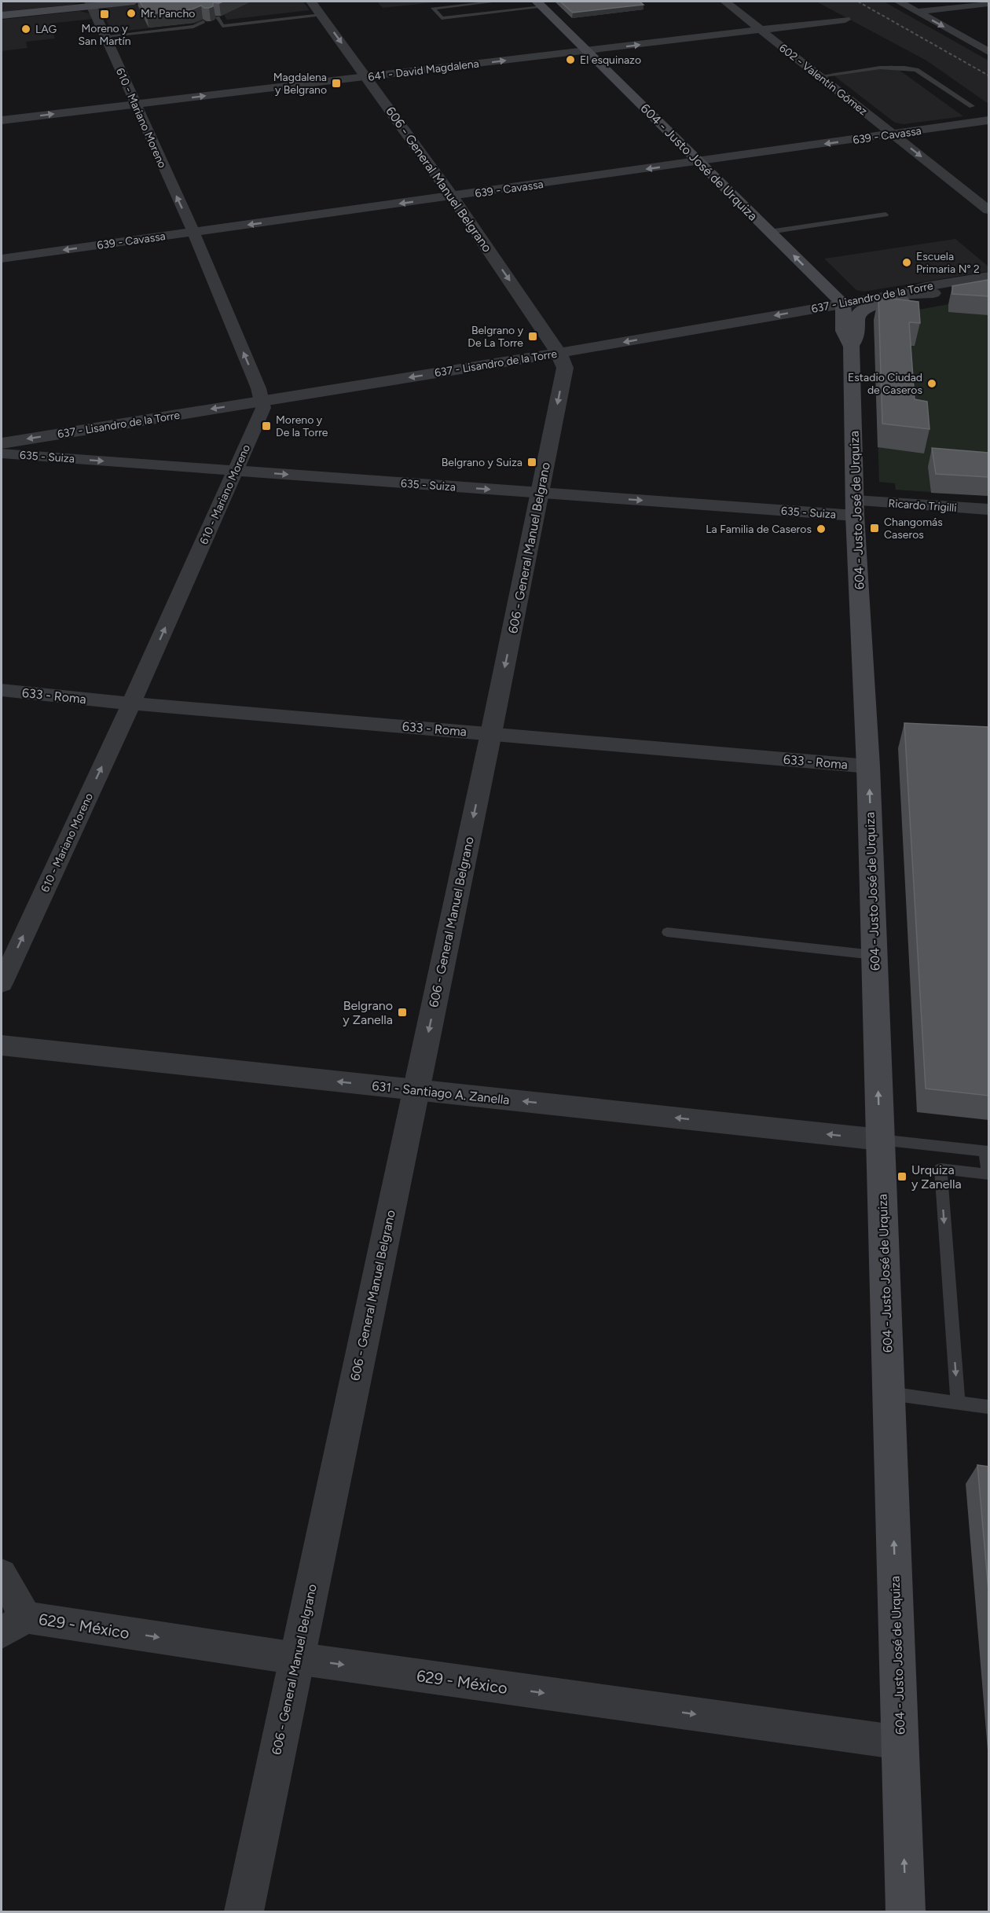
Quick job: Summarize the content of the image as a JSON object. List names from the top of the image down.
{
  "streets": {
    "main road": ["604 - Justo José de Urquiza"],
    "street": [
      "641 - David Magdalena",
      "602 - Valentín Gómez",
      "610 - Mariano Moreno",
      "639 - Cavassa",
      "606 - General Manuel Belgrano",
      "637 - Lisandro de la Torre",
      "635 - Suiza",
      "Ricardo Trigilli",
      "633 - Roma",
      "631 - Santiago A. Zanella",
      "629 - México"
    ]
  },
  "crossings": [
    ["641 - David Magdalena", "602 - Valentín Gómez"],
    ["641 - David Magdalena", "610 - Mariano Moreno"],
    ["641 - David Magdalena", "604 - Justo José de Urquiza"],
    ["641 - David Magdalena", "606 - General Manuel Belgrano"],
    ["602 - Valentín Gómez", "639 - Cavassa"],
    ["610 - Mariano Moreno", "639 - Cavassa"],
    ["610 - Mariano Moreno", "637 - Lisandro de la Torre"],
    ["610 - Mariano Moreno", "635 - Suiza"],
    ["610 - Mariano Moreno", "633 - Roma"],
    ["639 - Cavassa", "604 - Justo José de Urquiza"],
    ["639 - Cavassa", "606 - General Manuel Belgrano"],
    ["604 - Justo José de Urquiza", "637 - Lisandro de la Torre"],
    ["604 - Justo José de Urquiza", "635 - Suiza"],
    ["604 - Justo José de Urquiza", "Ricardo Trigilli"],
    ["604 - Justo José de Urquiza", "633 - Roma"],
    ["604 - Justo José de Urquiza", "631 - Santiago A. Zanella"],
    ["604 - Justo José de Urquiza", "629 - México"],
    ["606 - General Manuel Belgrano", "637 - Lisandro de la Torre"],
    ["606 - General Manuel Belgrano", "635 - Suiza"],
    ["606 - General Manuel Belgrano", "633 - Roma"],
    ["606 - General Manuel Belgrano", "631 - Santiago A. Zanella"],
    ["606 - General Manuel Belgrano", "629 - México"],
    ["635 - Suiza", "Ricardo Trigilli"]
  ],
  "one_way": [
    "641 - David Magdalena",
    "602 - Valentín Gómez",
    "610 - Mariano Moreno",
    "639 - Cavassa",
    "604 - Justo José de Urquiza",
    "606 - General Manuel Belgrano",
    "637 - Lisandro de la Torre",
    "635 - Suiza",
    "631 - Santiago A. Zanella",
    "629 - México"
  ],
  "places": {
    "other": [
      "Mr. Pancho",
      "LAG",
      "El esquinazo",
      "Escuela Primaria N° 2",
      "Estadio Ciudad de Caseros",
      "La Familia de Caseros"
    ],
    "transit": [
      "Moreno y San Martín",
      "Magdalena y Belgrano",
      "Belgrano y De La Torre",
      "Moreno y De la Torre",
      "Belgrano y Suiza",
      "Changomás Caseros",
      "Belgrano y Zanella",
      "Urquiza y Zanella"
    ]
  }
}
